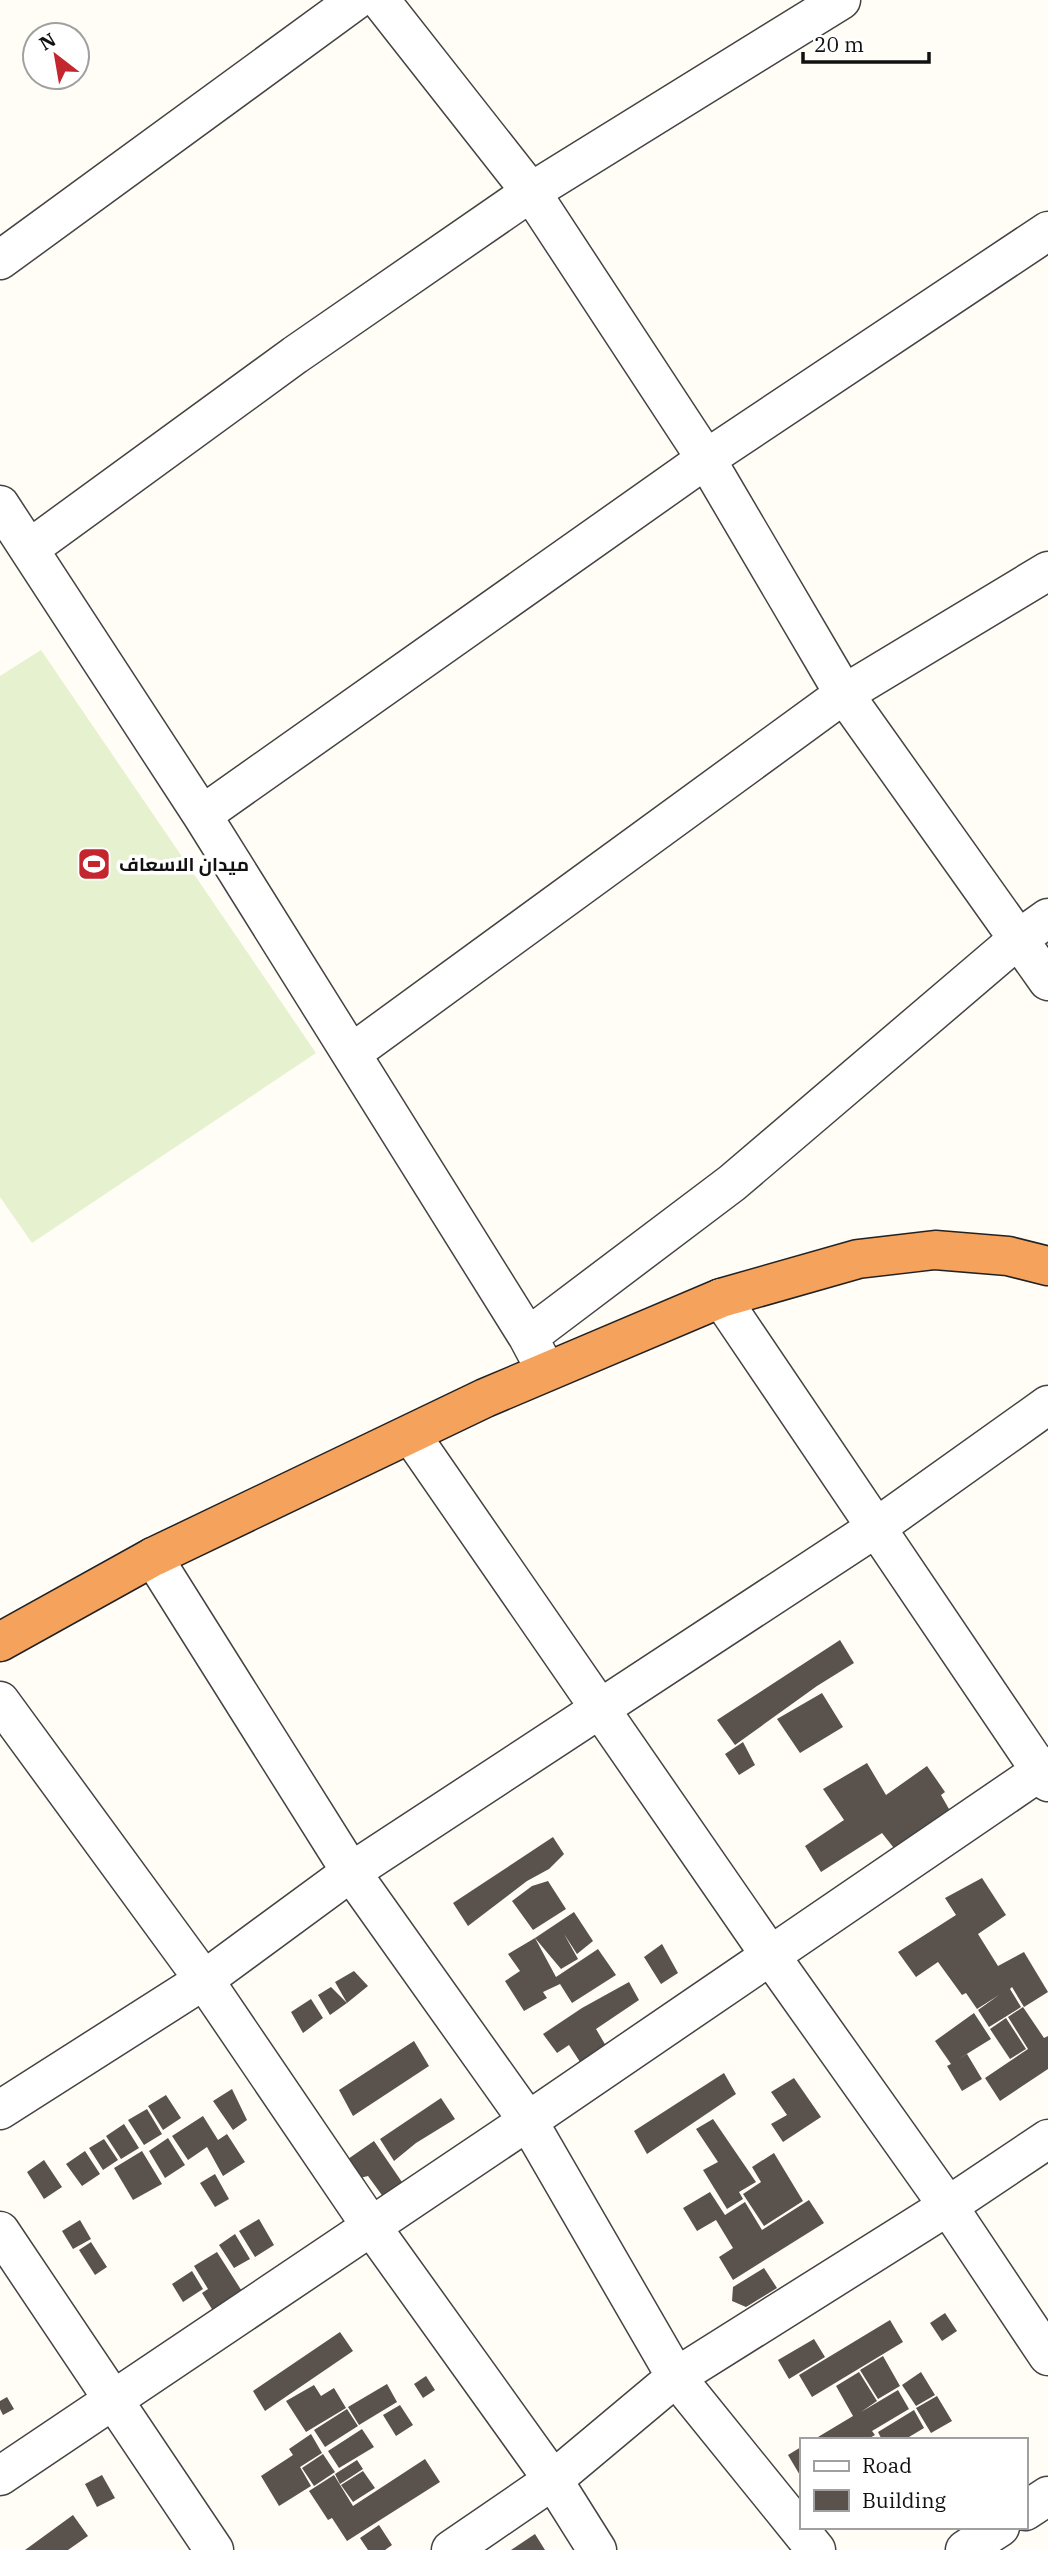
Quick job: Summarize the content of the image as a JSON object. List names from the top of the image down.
{
  "places": {
    "sports": ["ميدان الاسعاف"]
  },
  "legend": ["Road", "Building"],
  "scale_bar": "20 m",
  "north": "top left"
}
